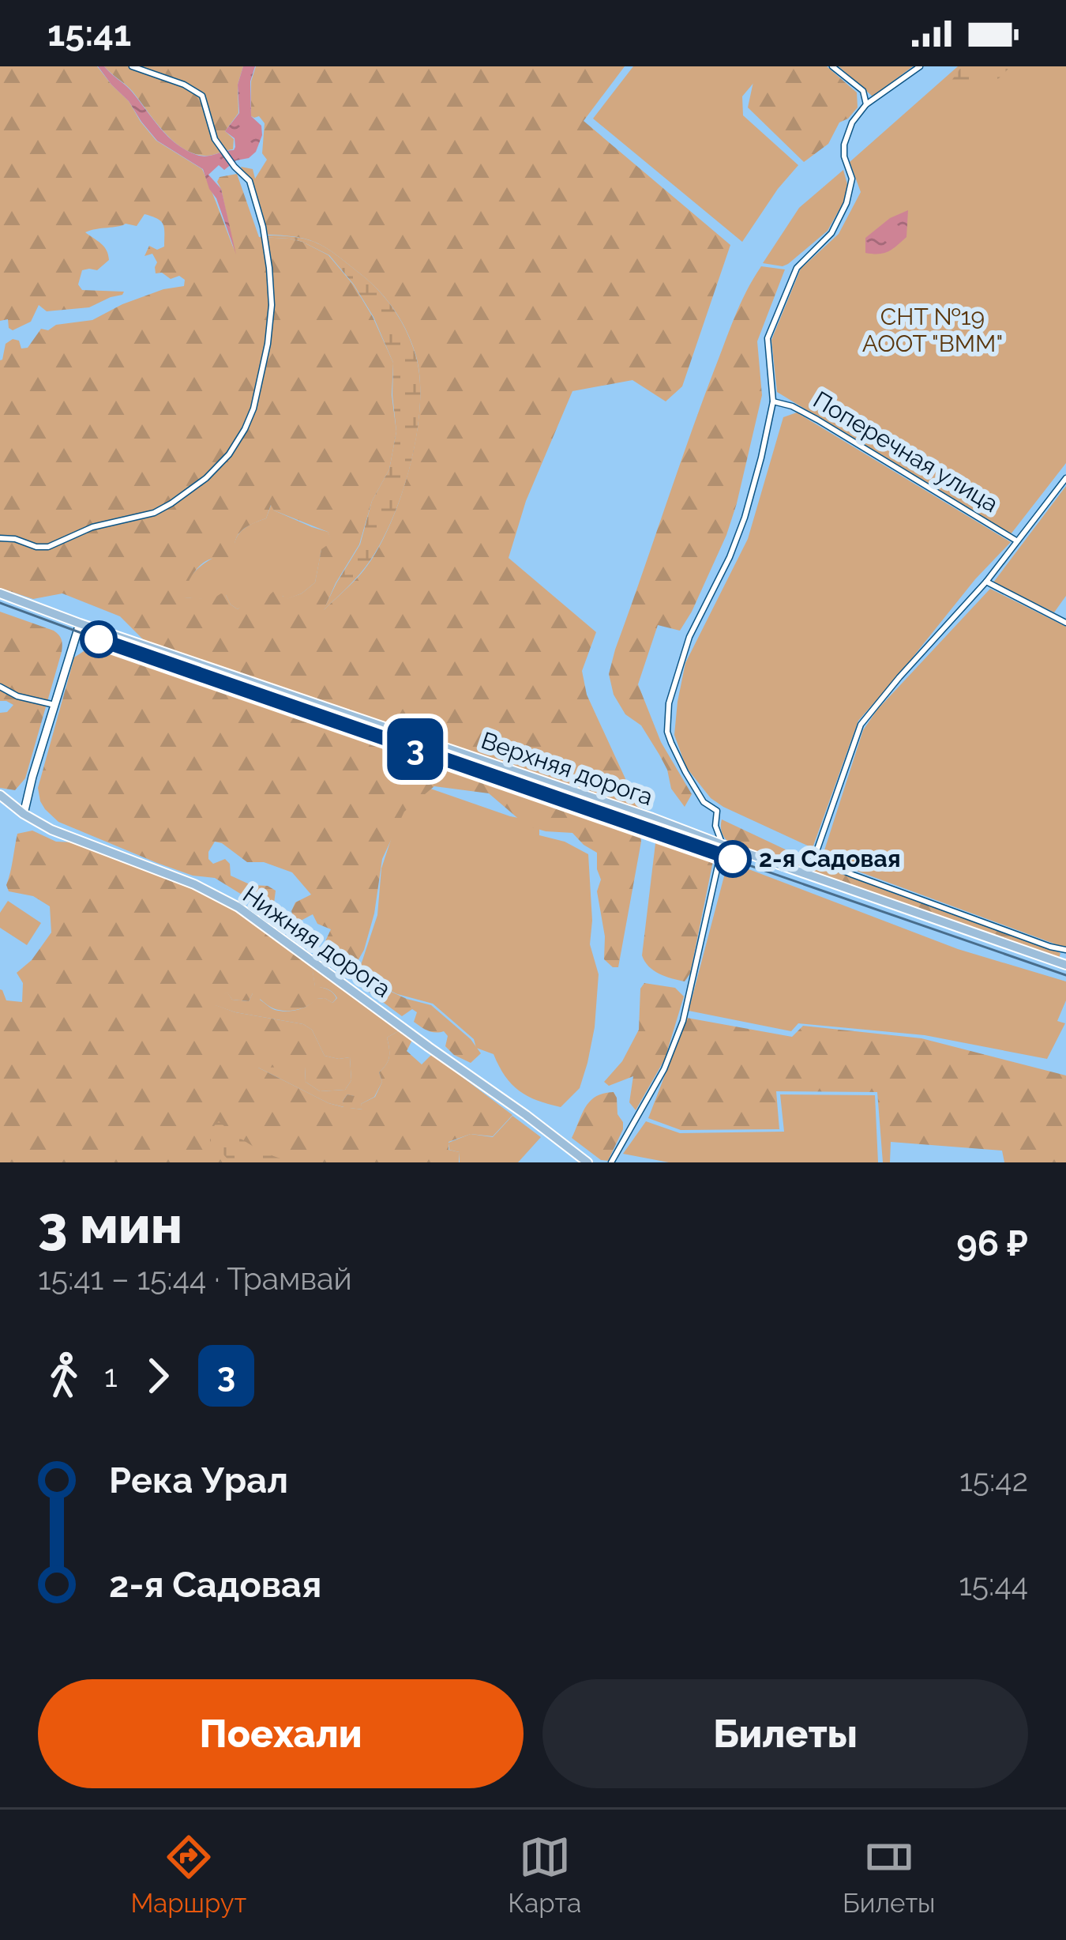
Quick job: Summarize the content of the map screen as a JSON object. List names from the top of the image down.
{
  "streets": {
    "main road": ["Верхняя дорога", "Нижняя дорога"],
    "street": ["Поперечная улица"]
  },
  "parks": ["СНТ №19 АООТ \"ВММ\""],
  "places": ["2-я Садовая"],
  "lines": ["tram line 3"],
  "page": {
    "status": "15:41",
    "on_map": "3",
    "heading": ["3 мин", "15:41 – 15:44 · Трамвай", "96 ₽"],
    "legs": ["1", "3"],
    "list": [
      {
        "name": "Река Урал",
        "value": "15:42"
      },
      {
        "name": "2-я Садовая",
        "value": "15:44"
      }
    ],
    "buttons": ["Поехали", "Билеты"],
    "tabs": ["Маршрут", "Карта", "Билеты"]
  }
}
